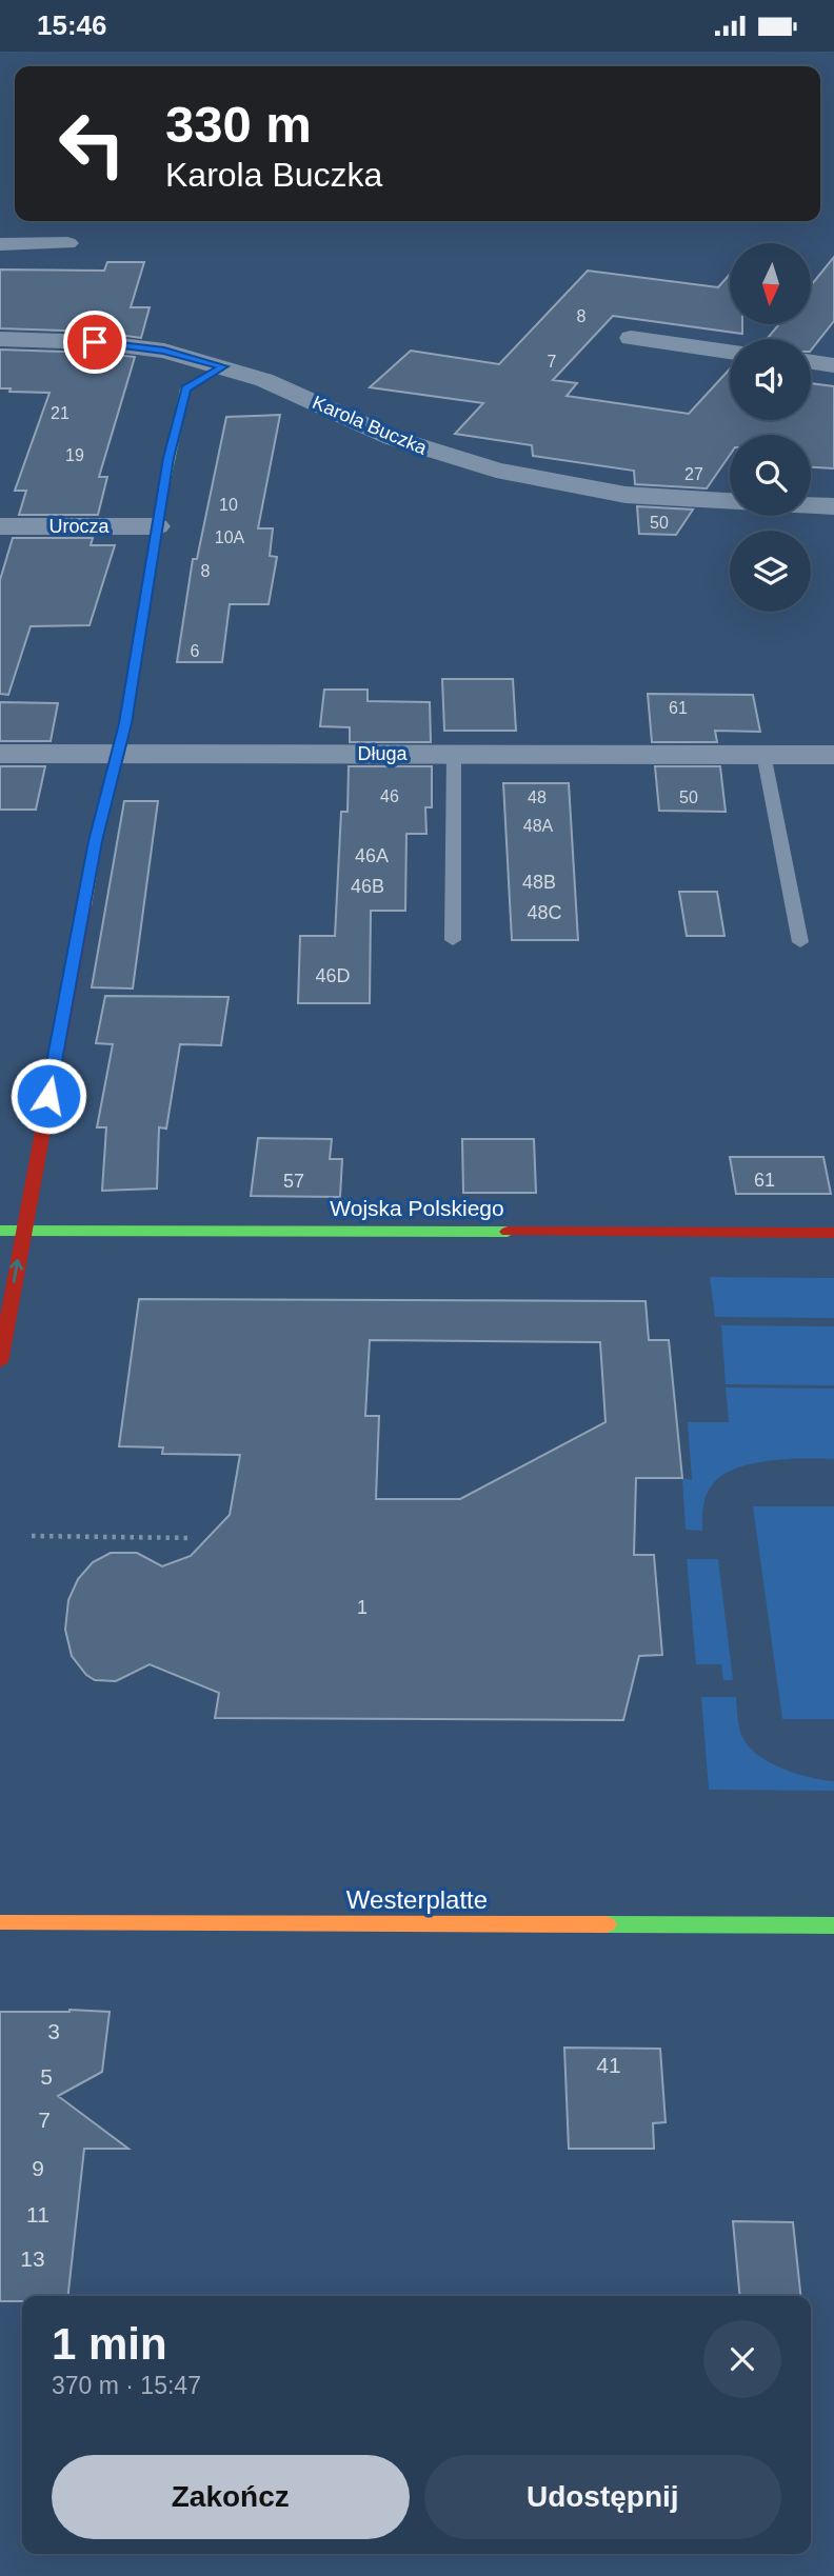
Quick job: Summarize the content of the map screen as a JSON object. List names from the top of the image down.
{
  "streets": {
    "street": [
      "Karola Buczka",
      "Urocza",
      "Długa",
      "Wojska Polskiego",
      "Westerplatte"
    ]
  },
  "house_numbers": [
    "8",
    "7",
    "21",
    "19",
    "27",
    "10",
    "50",
    "10A",
    "8",
    "6",
    "61",
    "46",
    "48",
    "50",
    "48A",
    "46A",
    "48B",
    "46B",
    "48C",
    "46D",
    "61",
    "57",
    "1",
    "3",
    "41",
    "5",
    "7",
    "9",
    "11",
    "13"
  ],
  "north": "bottom",
  "page": {
    "status": "15:46",
    "turn": ["330 m", "Karola Buczka"],
    "heading": ["1 min", "370 m · 15:47"],
    "buttons": ["Zakończ", "Udostępnij"]
  }
}
